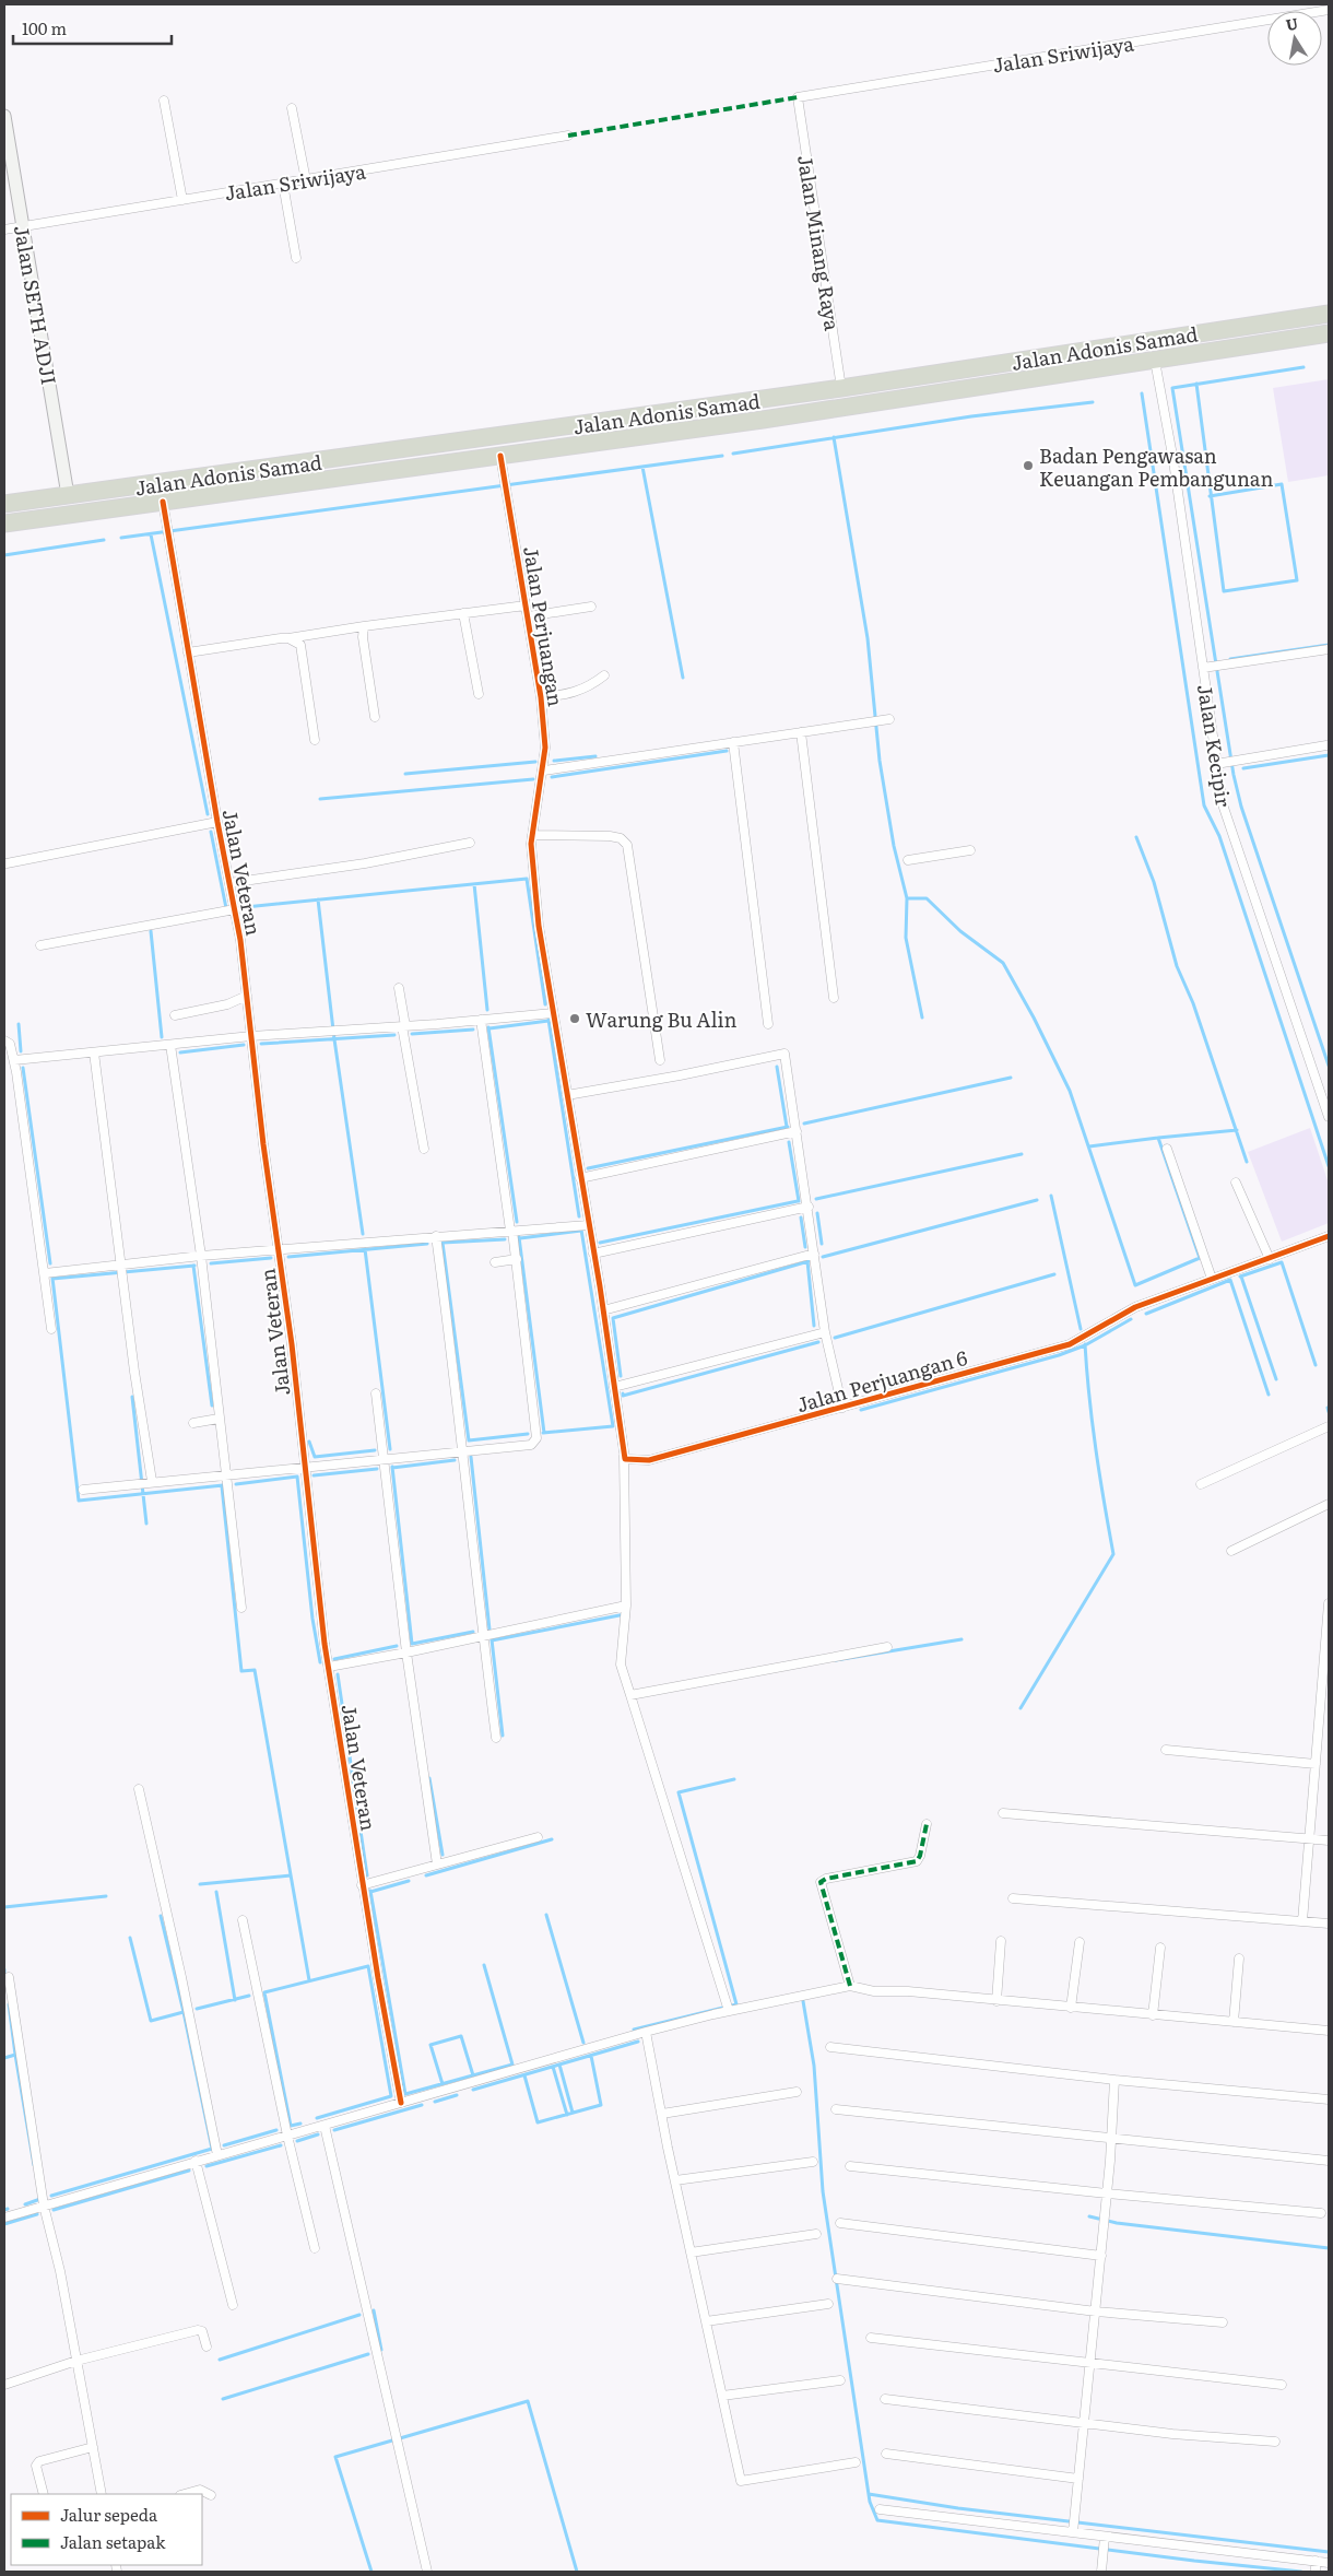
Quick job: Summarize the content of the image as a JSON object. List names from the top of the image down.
{
  "streets": {
    "highway": ["Jalan Adonis Samad"],
    "street": [
      "Jalan Sriwijaya",
      "Jalan Minang Raya",
      "Jalan SETH ADJI",
      "Jalan Perjuangan",
      "Jalan Kecipir",
      "Jalan Veteran",
      "Jalan Perjuangan 6"
    ]
  },
  "crossings": [
    ["Jalan Sriwijaya", "Jalan Minang Raya"],
    ["Jalan Sriwijaya", "Jalan SETH ADJI"],
    ["Jalan Minang Raya", "Jalan Adonis Samad"],
    ["Jalan SETH ADJI", "Jalan Adonis Samad"],
    ["Jalan Perjuangan", "Jalan Perjuangan 6"]
  ],
  "places": ["Badan Pengawasan Keuangan Pembangunan", "Warung Bu Alin"],
  "legend": ["Jalur sepeda", "Jalan setapak"],
  "scale_bar": "100 m",
  "north": "top"
}
